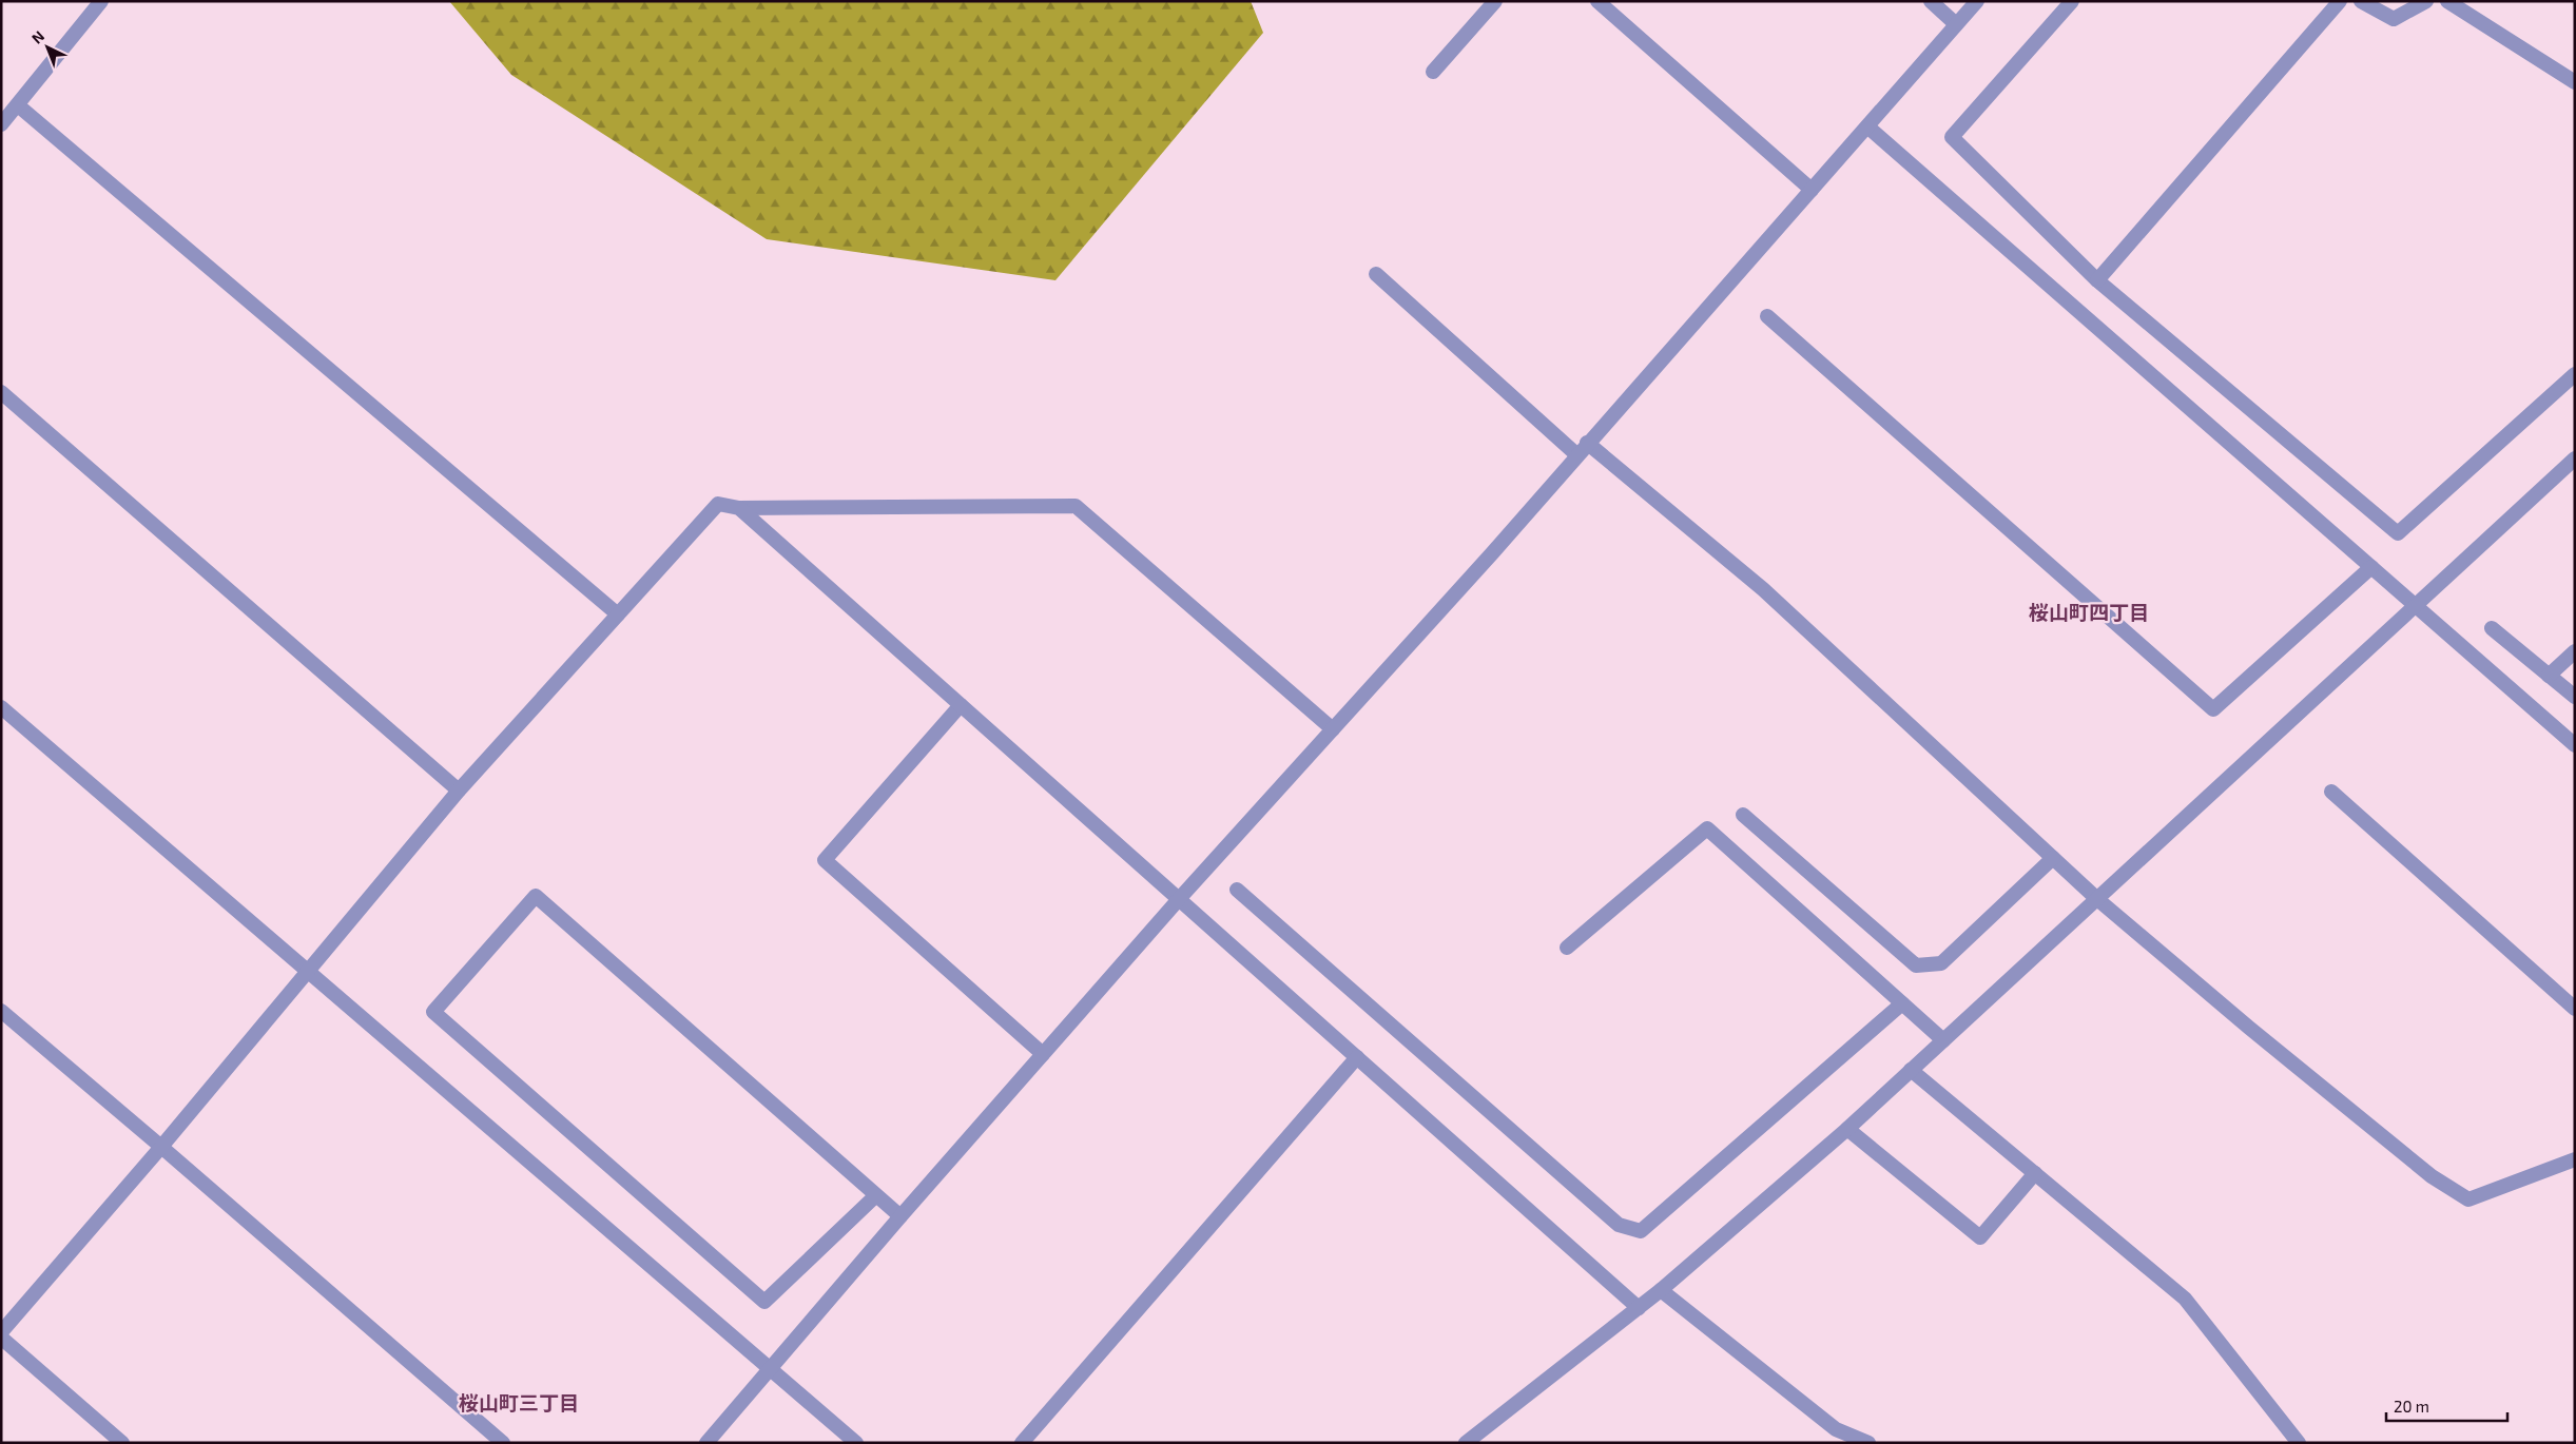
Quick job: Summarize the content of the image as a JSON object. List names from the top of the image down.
{
  "districts": ["桜山町四丁目", "桜山町三丁目"],
  "scale_bar": "20 m",
  "north": "top left"
}
